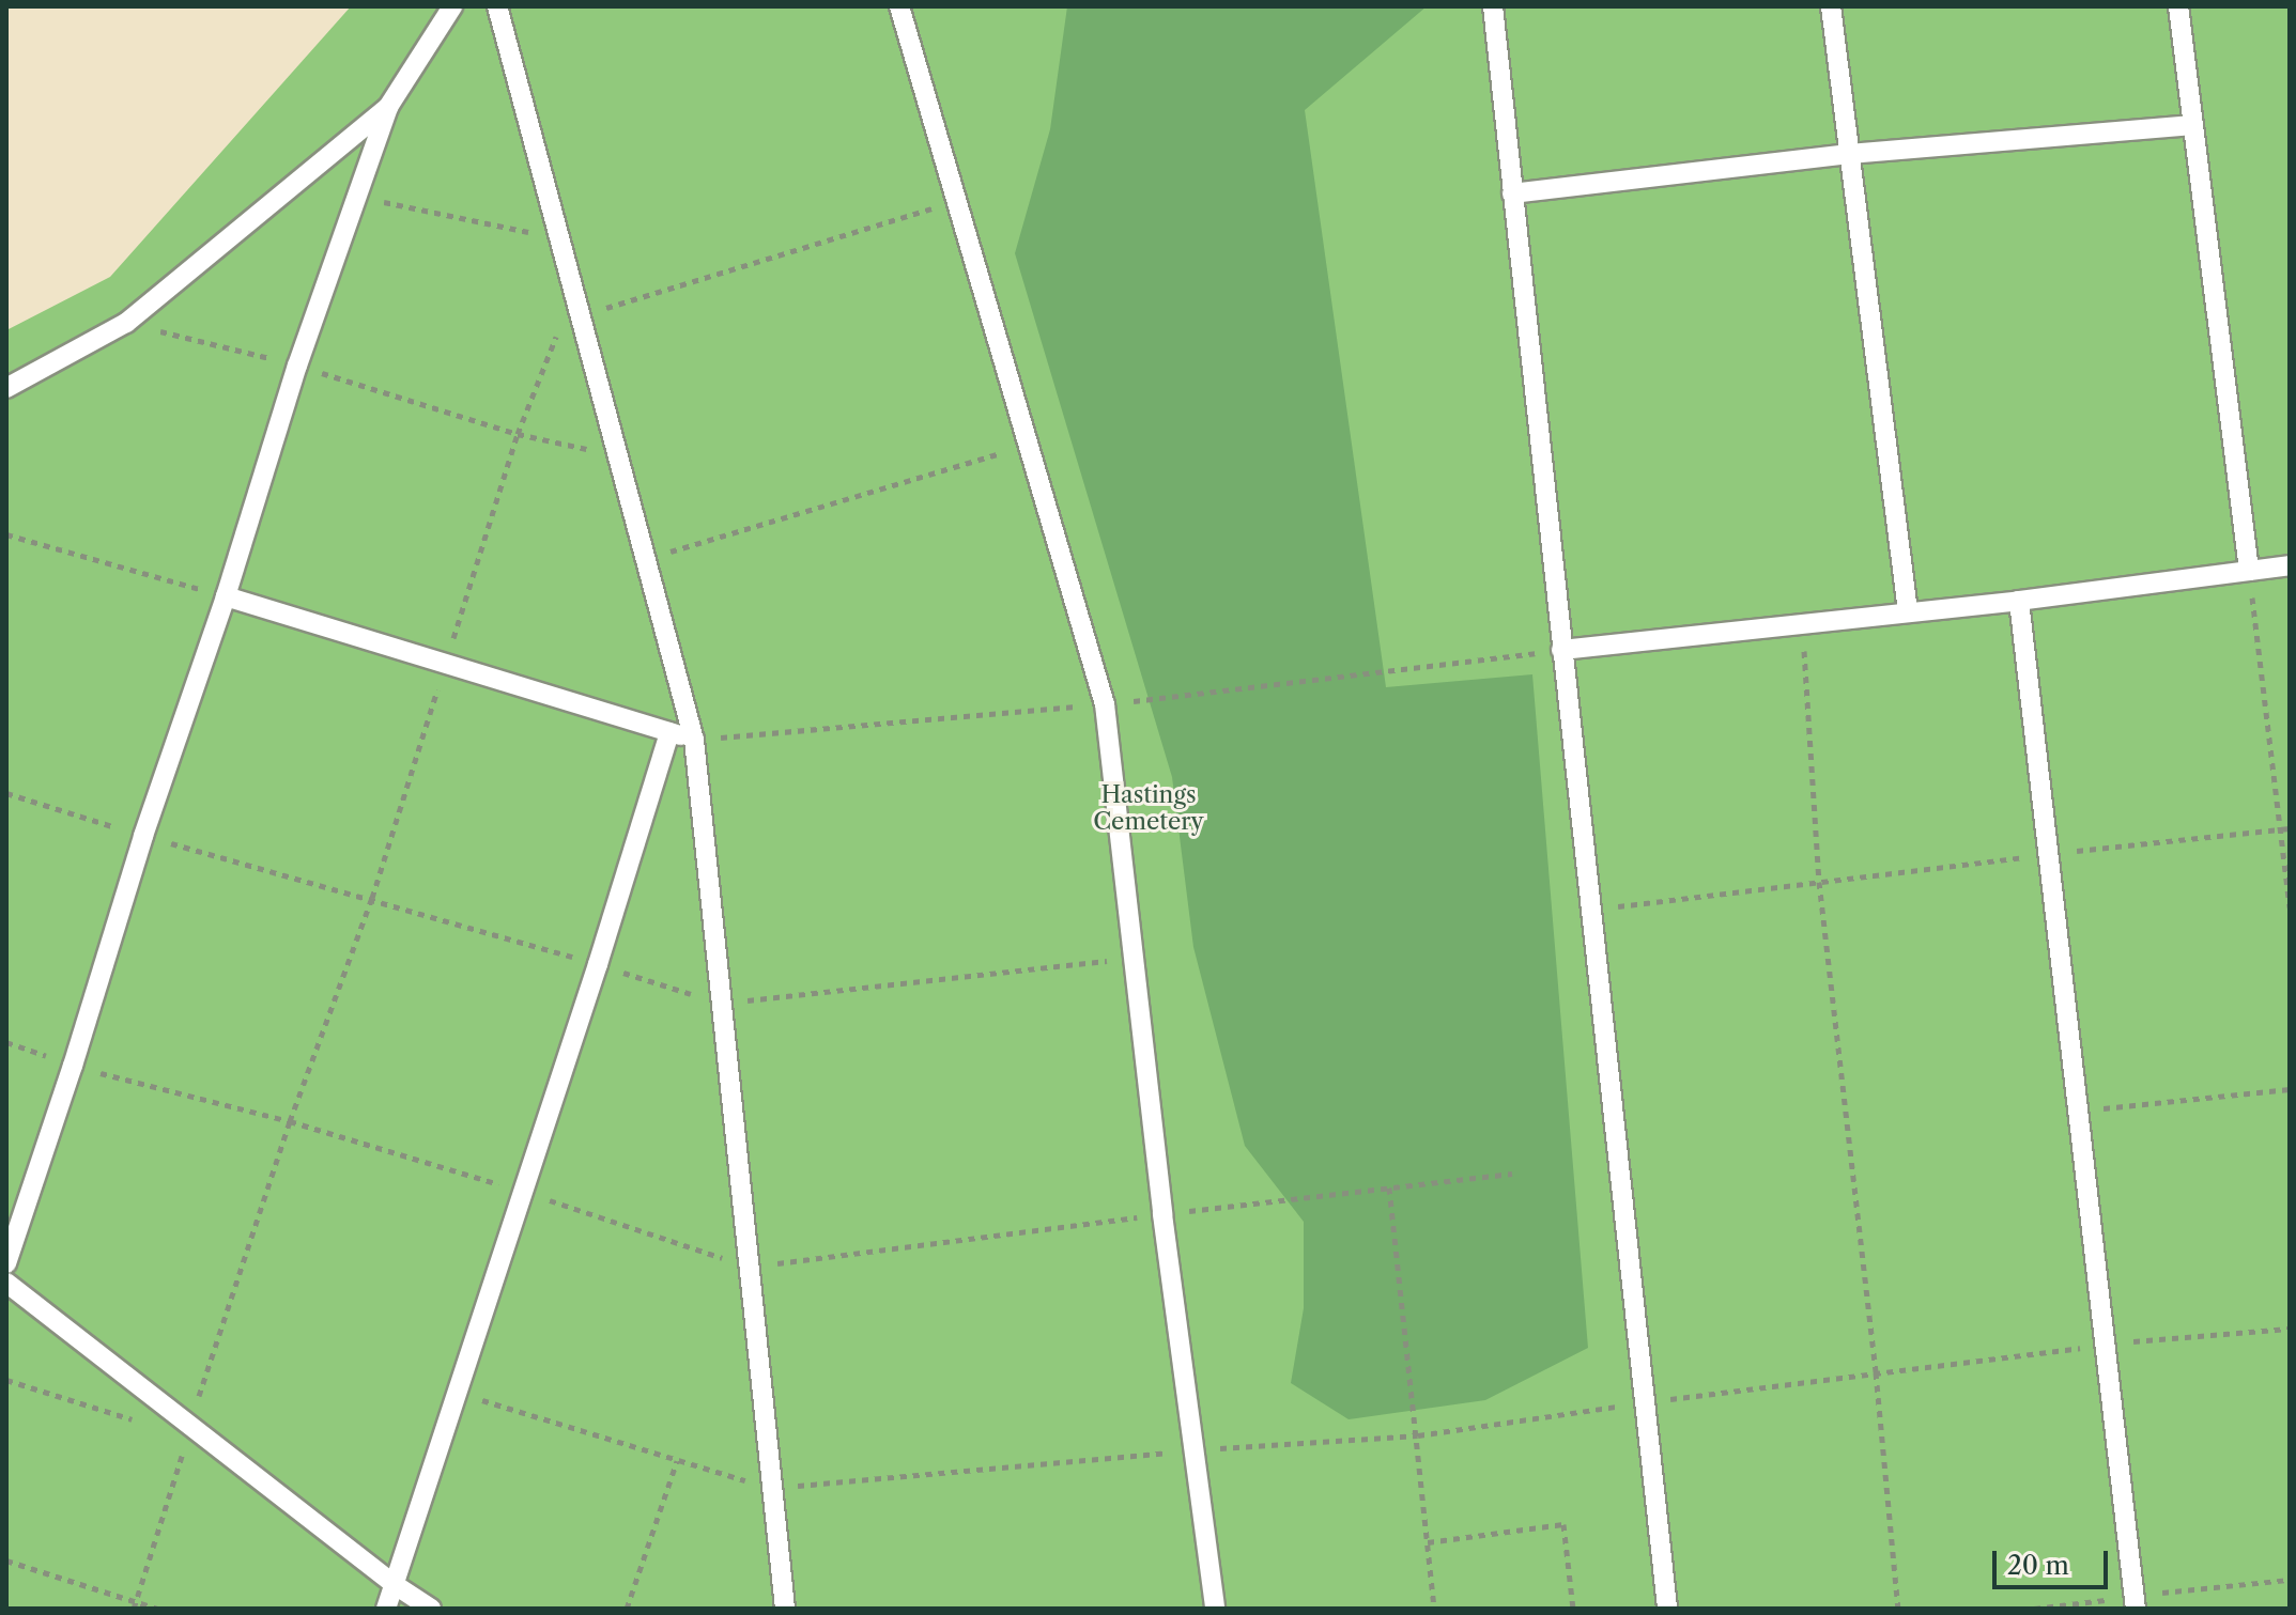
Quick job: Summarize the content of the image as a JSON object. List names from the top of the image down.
{
  "parks": ["Hastings Cemetery"],
  "scale_bar": "20 m"
}
